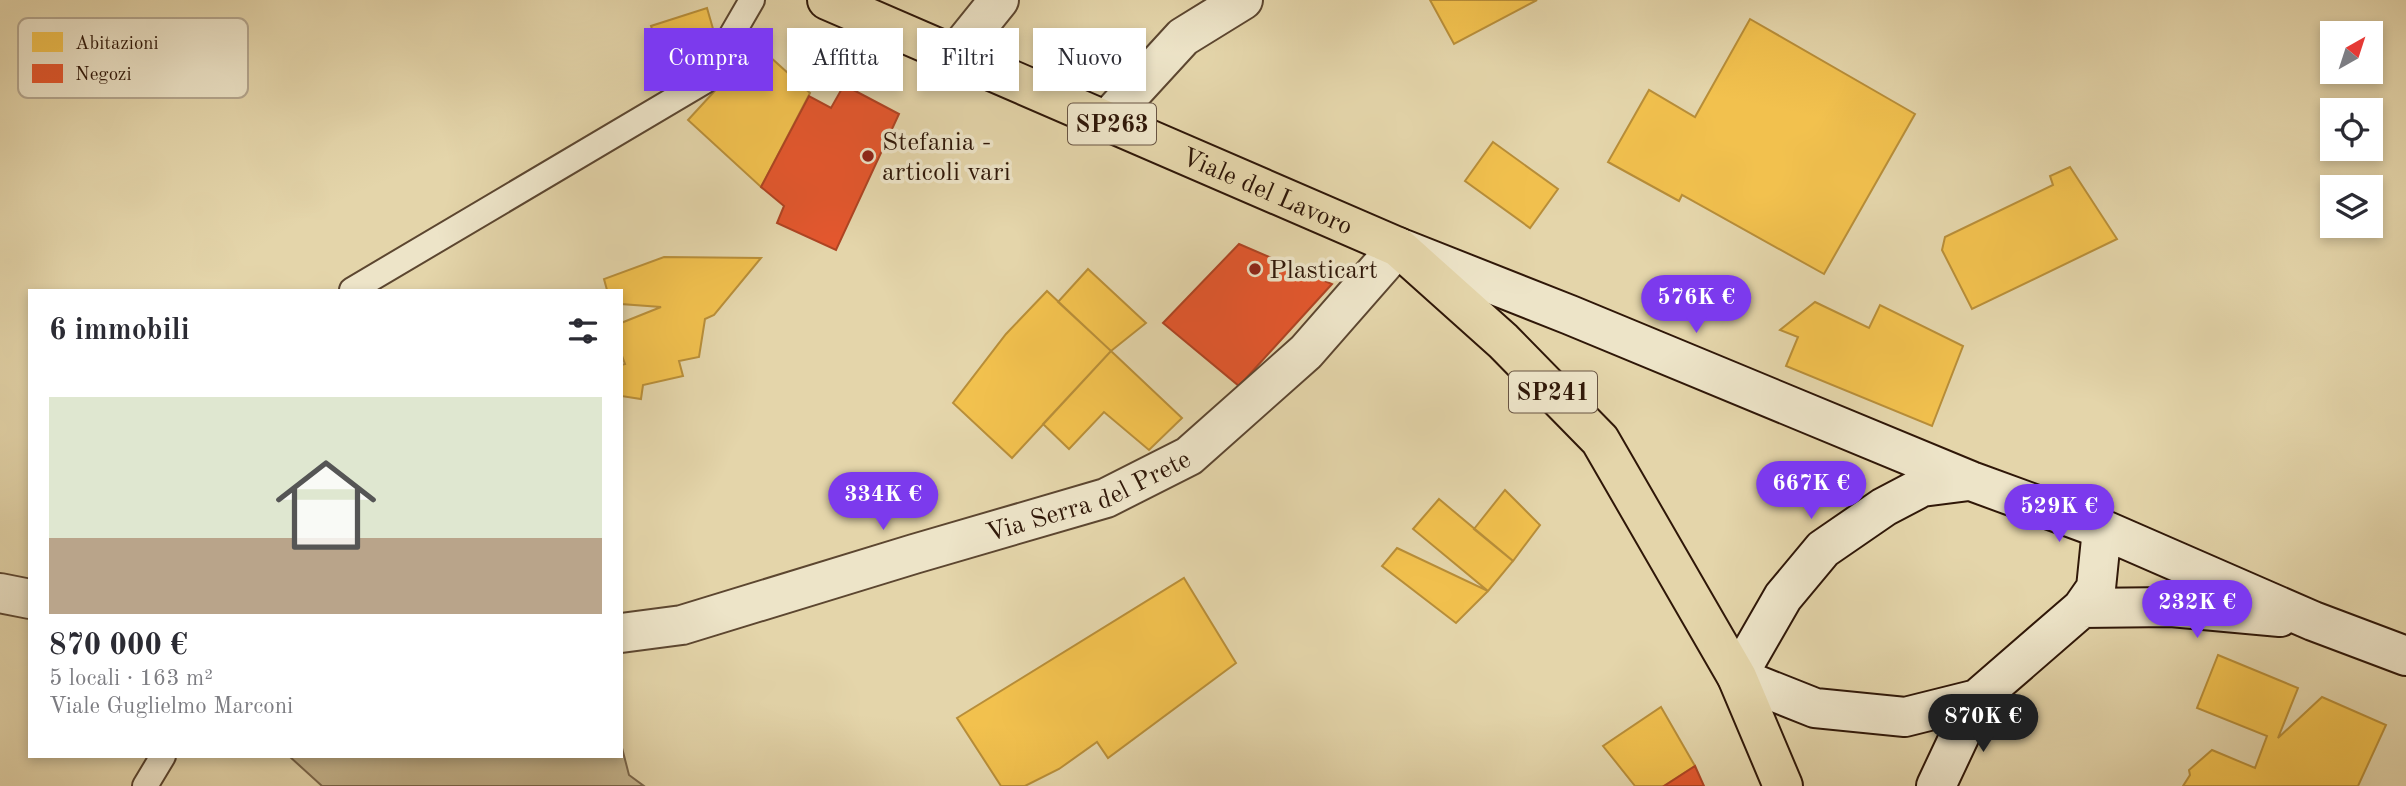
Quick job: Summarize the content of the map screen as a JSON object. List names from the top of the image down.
{
  "streets": {
    "main road": [
      "SP263",
      "Viale del Lavoro",
      "SP241",
      "Via Serra del Prete"
    ]
  },
  "crossings": [
    ["SP263", "Viale del Lavoro"],
    ["SP263", "SP241"],
    ["SP263", "Via Serra del Prete"],
    ["Viale del Lavoro", "SP241"],
    ["Viale del Lavoro", "Via Serra del Prete"],
    ["SP241", "Via Serra del Prete"]
  ],
  "places": ["Stefania - articoli vari", "Plasticart"],
  "legend": ["Abitazioni", "Negozi"],
  "north": "top right",
  "page": {
    "chip": [
      "Compra",
      "Affitta",
      "Filtri",
      "Nuovo"
    ],
    "price": [
      "576K €",
      "667K €",
      "334K €",
      "529K €",
      "232K €",
      "870K €"
    ],
    "heading": "6 immobili",
    "list": [
      {
        "name": "870 000 €",
        "note": "5 locali · 163 m² · Viale Guglielmo Marconi"
      }
    ]
  }
}
